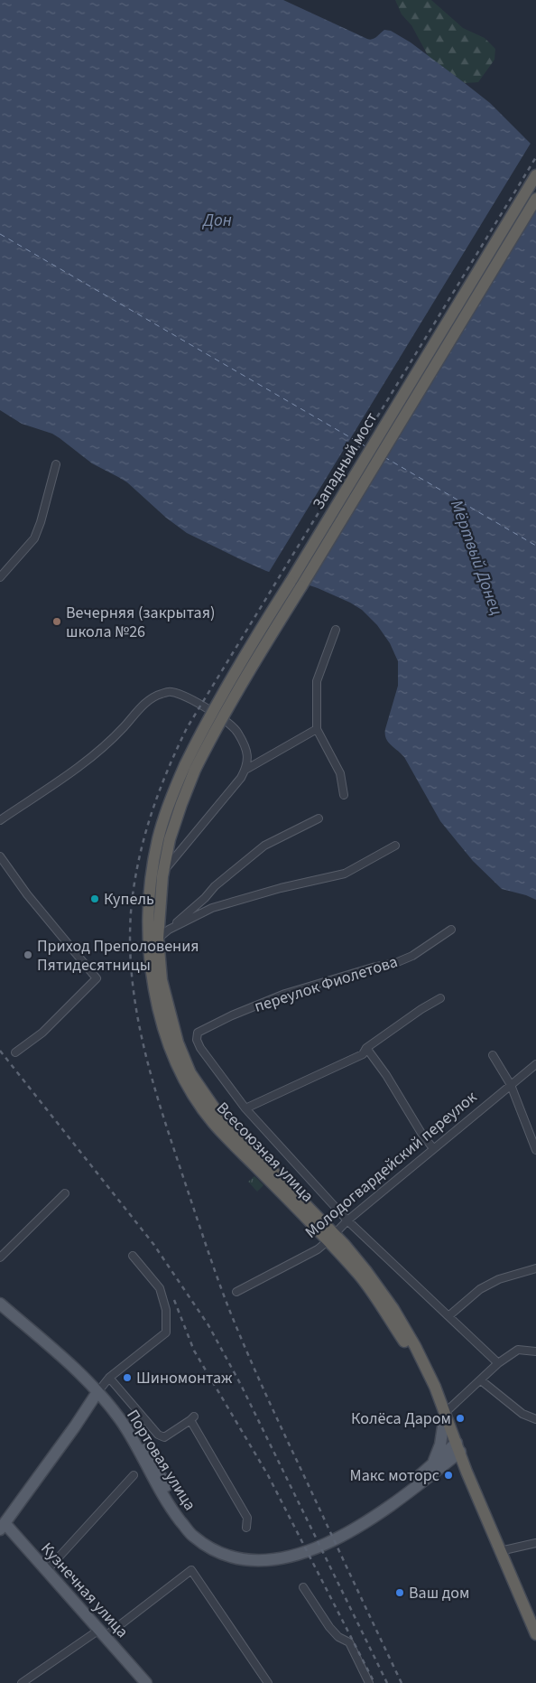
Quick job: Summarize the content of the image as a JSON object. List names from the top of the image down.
{
  "streets": {
    "highway": ["Западный мост", "Всесоюзная улица"],
    "main road": ["Портовая улица", "Кузнечная улица"],
    "street": ["переулок Фиолетова", "Молодогвардейский переулок"]
  },
  "crossings": [
    ["Западный мост", "Всесоюзная улица"],
    ["Всесоюзная улица", "Молодогвардейский переулок"],
    ["Всесоюзная улица", "Портовая улица"]
  ],
  "water": ["Дон", "Мёртвый Донец"],
  "places": [
    "Вечерняя (закрытая) школа №26",
    "Купель",
    "Приход Преполовения Пятидесятницы",
    "Шиномонтаж",
    "Колёса Даром",
    "Макс моторс",
    "Ваш дом"
  ]
}
